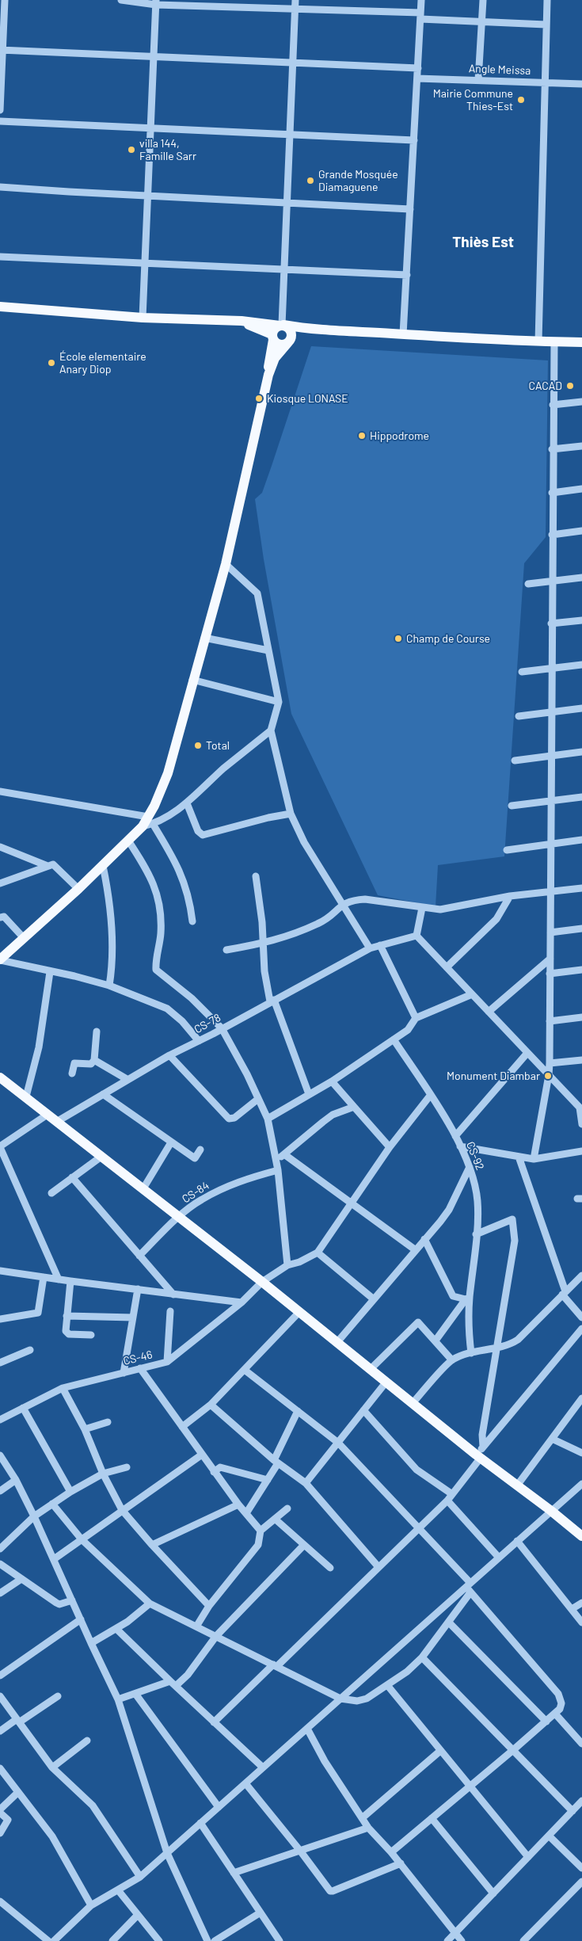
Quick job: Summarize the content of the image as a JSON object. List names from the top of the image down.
{
  "streets": {
    "street": [
      "Angle Meissa",
      "CS-78",
      "CS-92",
      "CS-84",
      "CS-46"
    ]
  },
  "districts": ["Thiès Est"],
  "places": [
    "Mairie Commune Thies-Est",
    "villa 144, Famille Sarr",
    "Grande Mosquée Diamaguene",
    "École elementaire Anary Diop",
    "CACAD",
    "Kiosque LONASE",
    "Hippodrome",
    "Champ de Course",
    "Total",
    "Monument Diambar"
  ]
}
